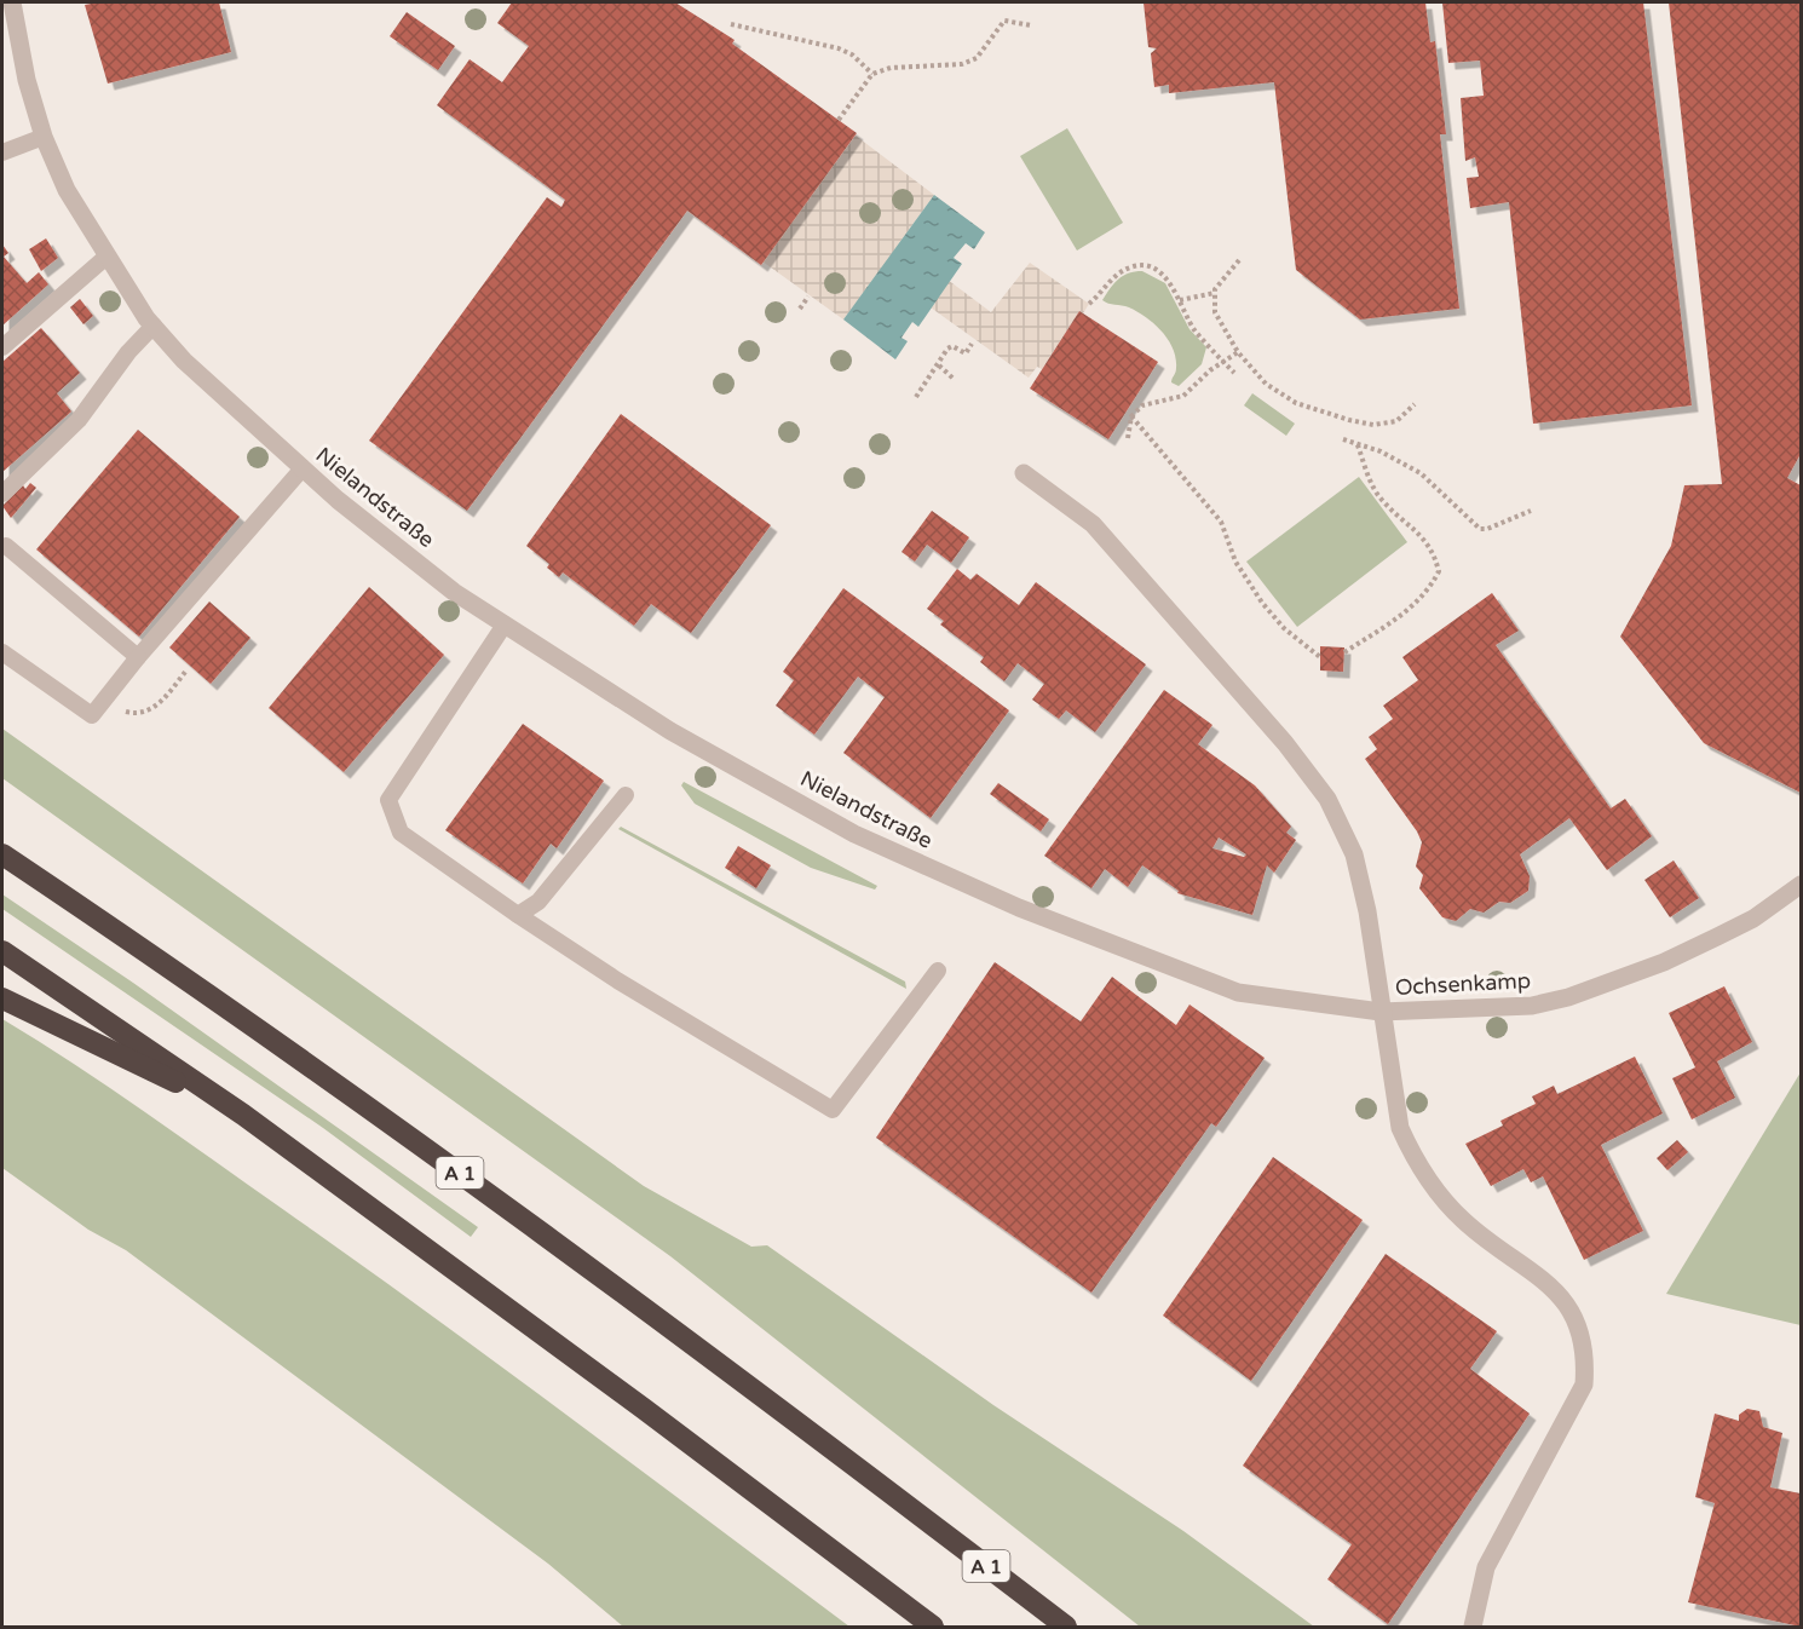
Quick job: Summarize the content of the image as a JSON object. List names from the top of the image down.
{
  "streets": {
    "highway": ["A 1"],
    "street": ["Nielandstraße", "Ochsenkamp"]
  },
  "crossings": [
    ["Nielandstraße", "Ochsenkamp"]
  ]
}
